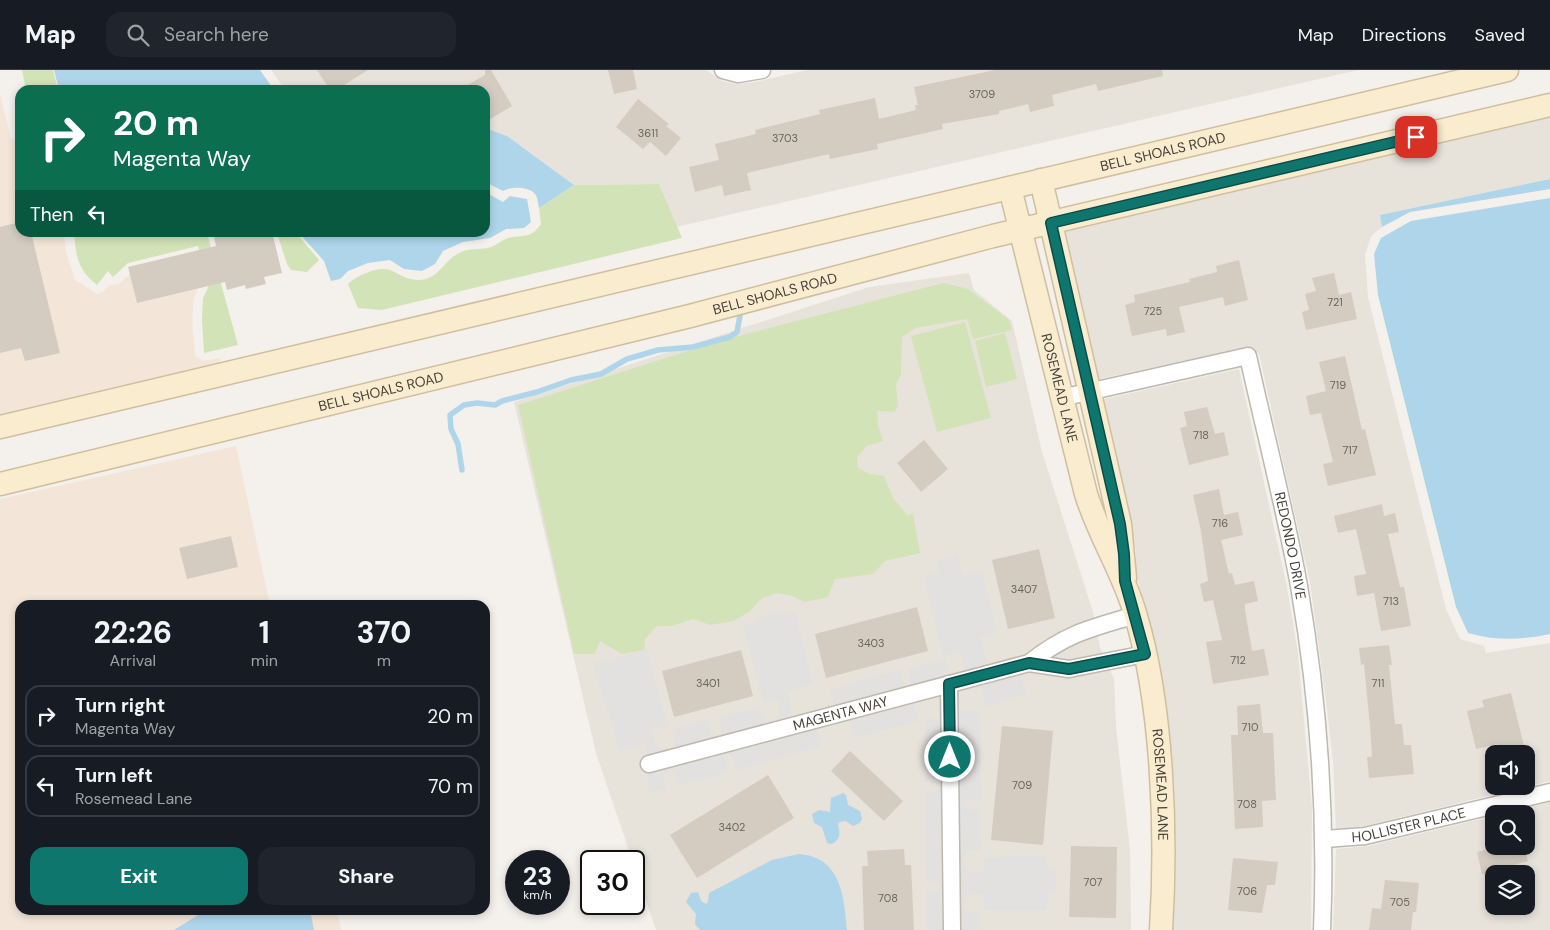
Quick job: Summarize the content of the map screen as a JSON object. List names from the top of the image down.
{
  "streets": {
    "main road": ["BELL SHOALS ROAD", "ROSEMEAD LANE"],
    "street": ["REDONDO DRIVE", "MAGENTA WAY", "HOLLISTER PLACE"]
  },
  "crossings": [
    ["BELL SHOALS ROAD", "ROSEMEAD LANE"],
    ["ROSEMEAD LANE", "REDONDO DRIVE"],
    ["ROSEMEAD LANE", "MAGENTA WAY"],
    ["REDONDO DRIVE", "HOLLISTER PLACE"]
  ],
  "house_numbers": [
    "3709",
    "3611",
    "3703",
    "721",
    "725",
    "719",
    "718",
    "717",
    "716",
    "3407",
    "713",
    "3403",
    "712",
    "3401",
    "711",
    "710",
    "709",
    "708",
    "3402",
    "707",
    "706",
    "708",
    "705"
  ],
  "page": {
    "header": "Map",
    "search": "Search here",
    "nav": ["Map", "Directions", "Saved"],
    "turn": ["20 m", "Magenta Way"],
    "then": "Then",
    "eta": [
      "22:26",
      "Arrival",
      "1",
      "min",
      "370",
      "m"
    ],
    "list": [
      {
        "name": "Turn right",
        "note": "Magenta Way",
        "value": "20 m"
      },
      {
        "name": "Turn left",
        "note": "Rosemead Lane",
        "value": "70 m"
      }
    ],
    "buttons": ["Exit", "Share"],
    "speed": "23 km/h",
    "limit": "30"
  }
}
